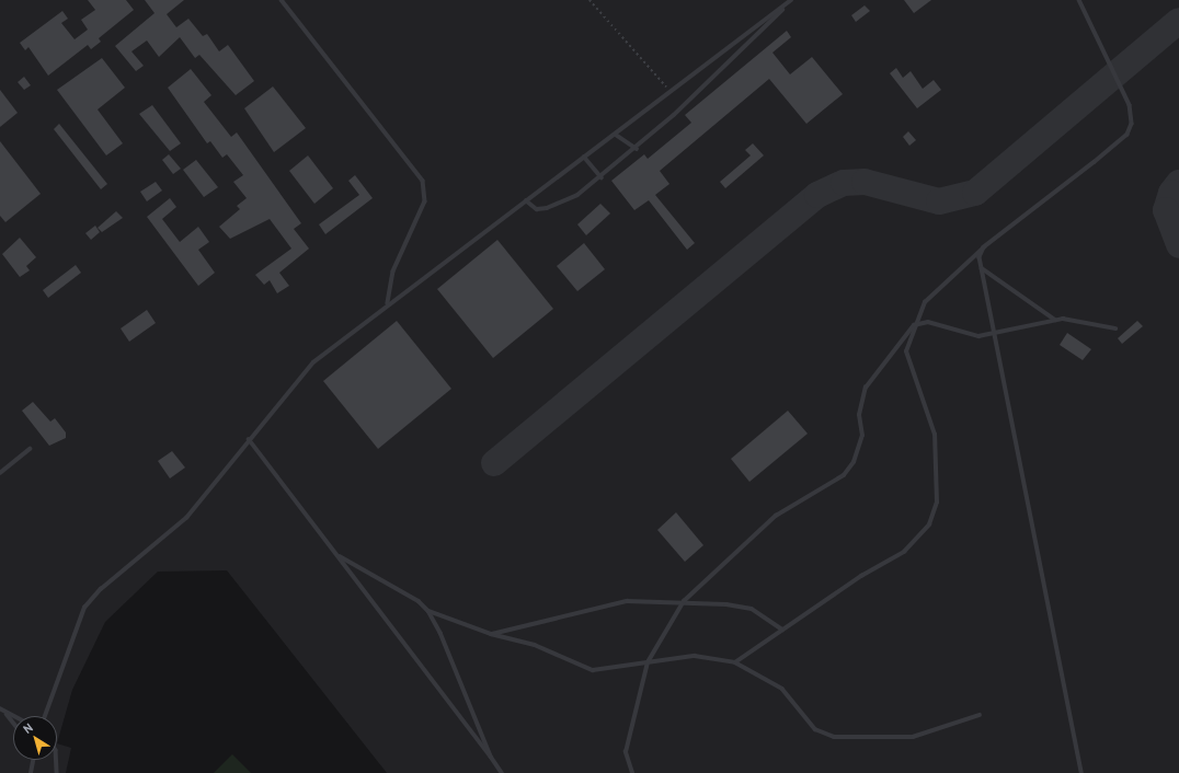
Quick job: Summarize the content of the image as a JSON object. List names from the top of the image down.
{
  "north": "top left"
}
